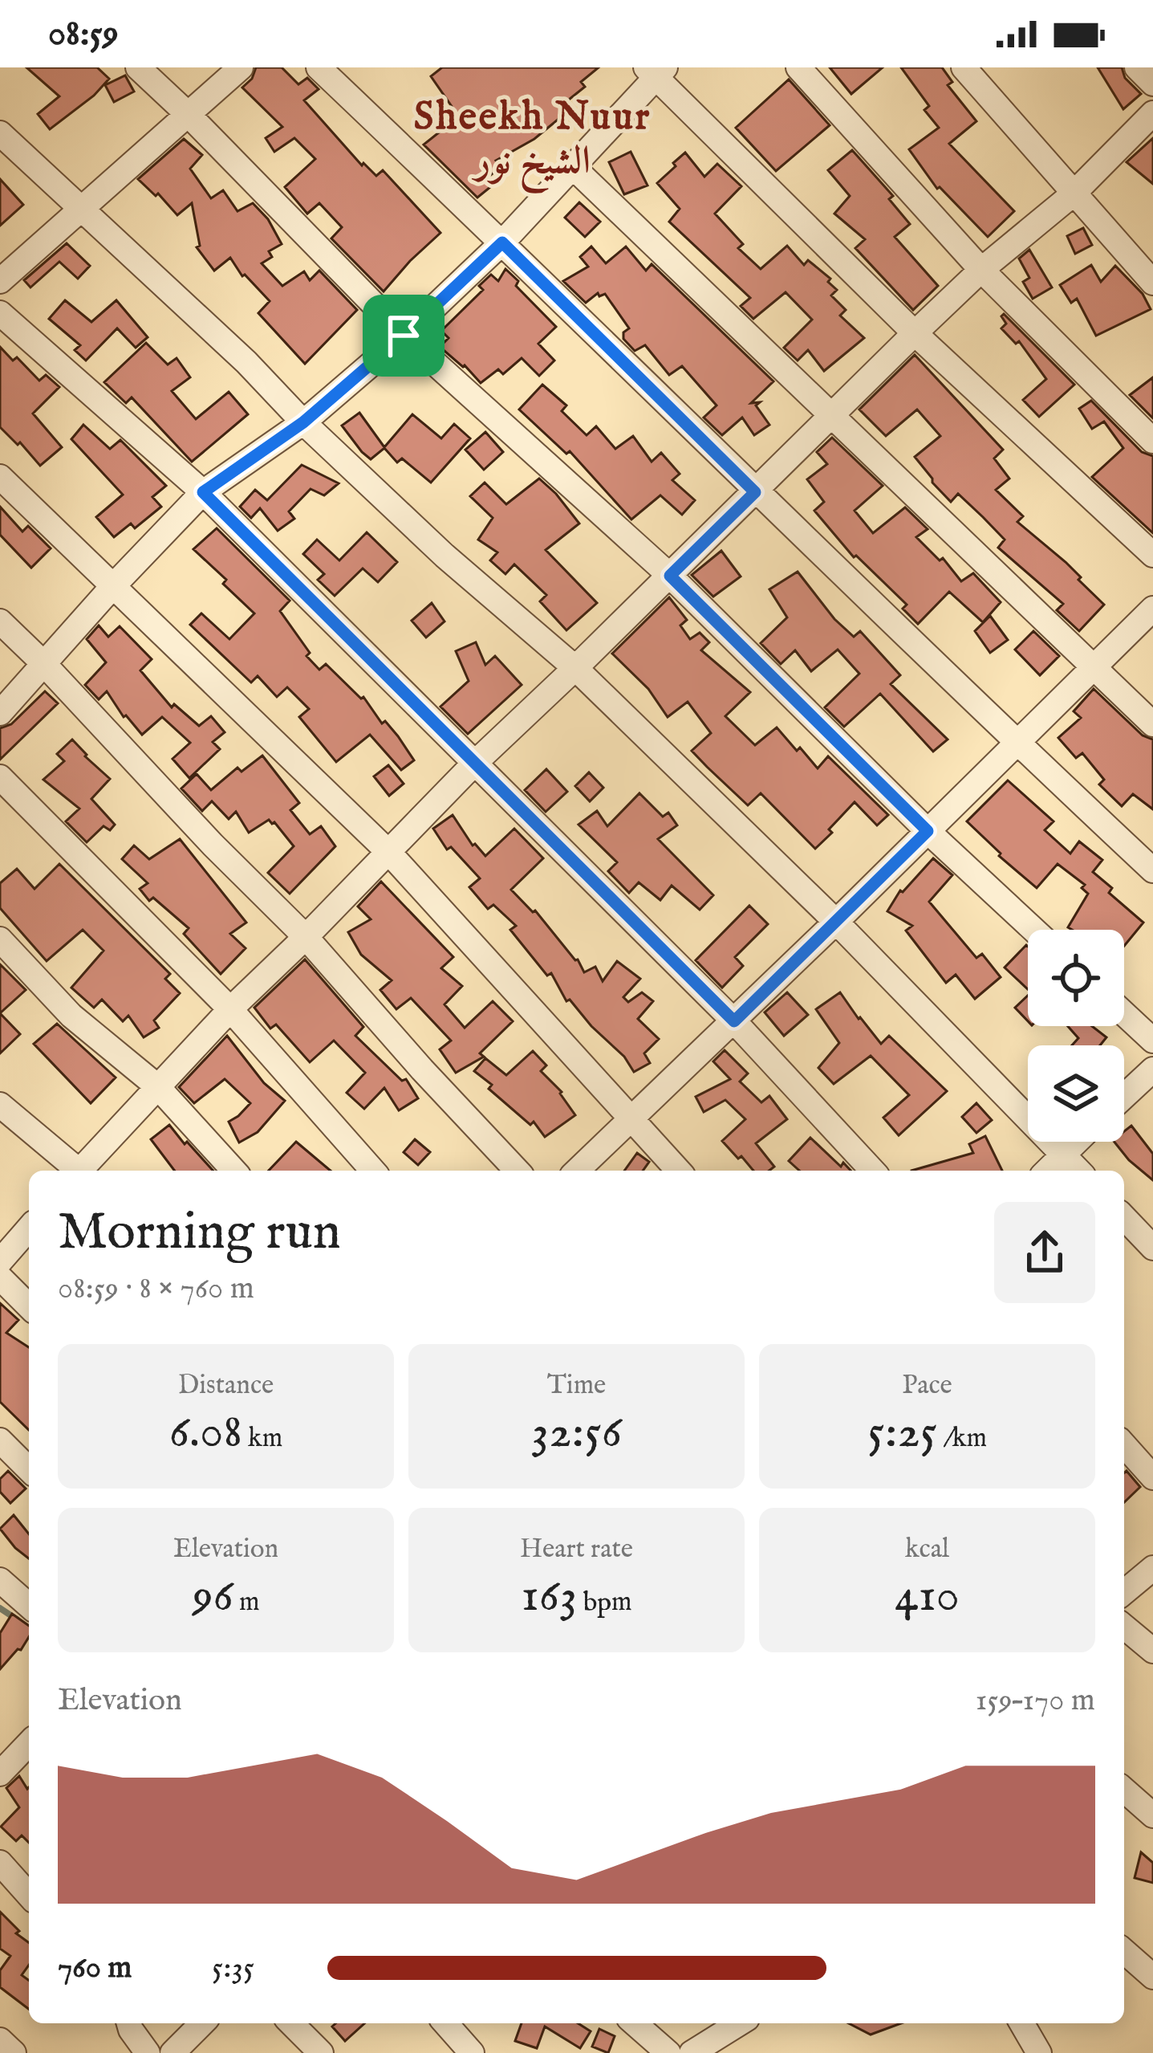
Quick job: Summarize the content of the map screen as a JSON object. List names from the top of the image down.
{
  "districts": ["Sheekh Nuur الشيخ نور"],
  "page": {
    "status": "08:59",
    "heading": ["Morning run", "08:59 · 8 × 760 m"],
    "stats": [
      ["Distance", "6.08 km"],
      ["Time", "32:56"],
      ["Pace", "5:25 /km"],
      ["Elevation", "96 m"],
      ["Heart rate", "163 bpm"],
      ["kcal", "410"]
    ],
    "chart": ["Elevation", "159–170 m"],
    "list": [
      {
        "name": "760 m",
        "note": "5:35"
      }
    ]
  }
}
